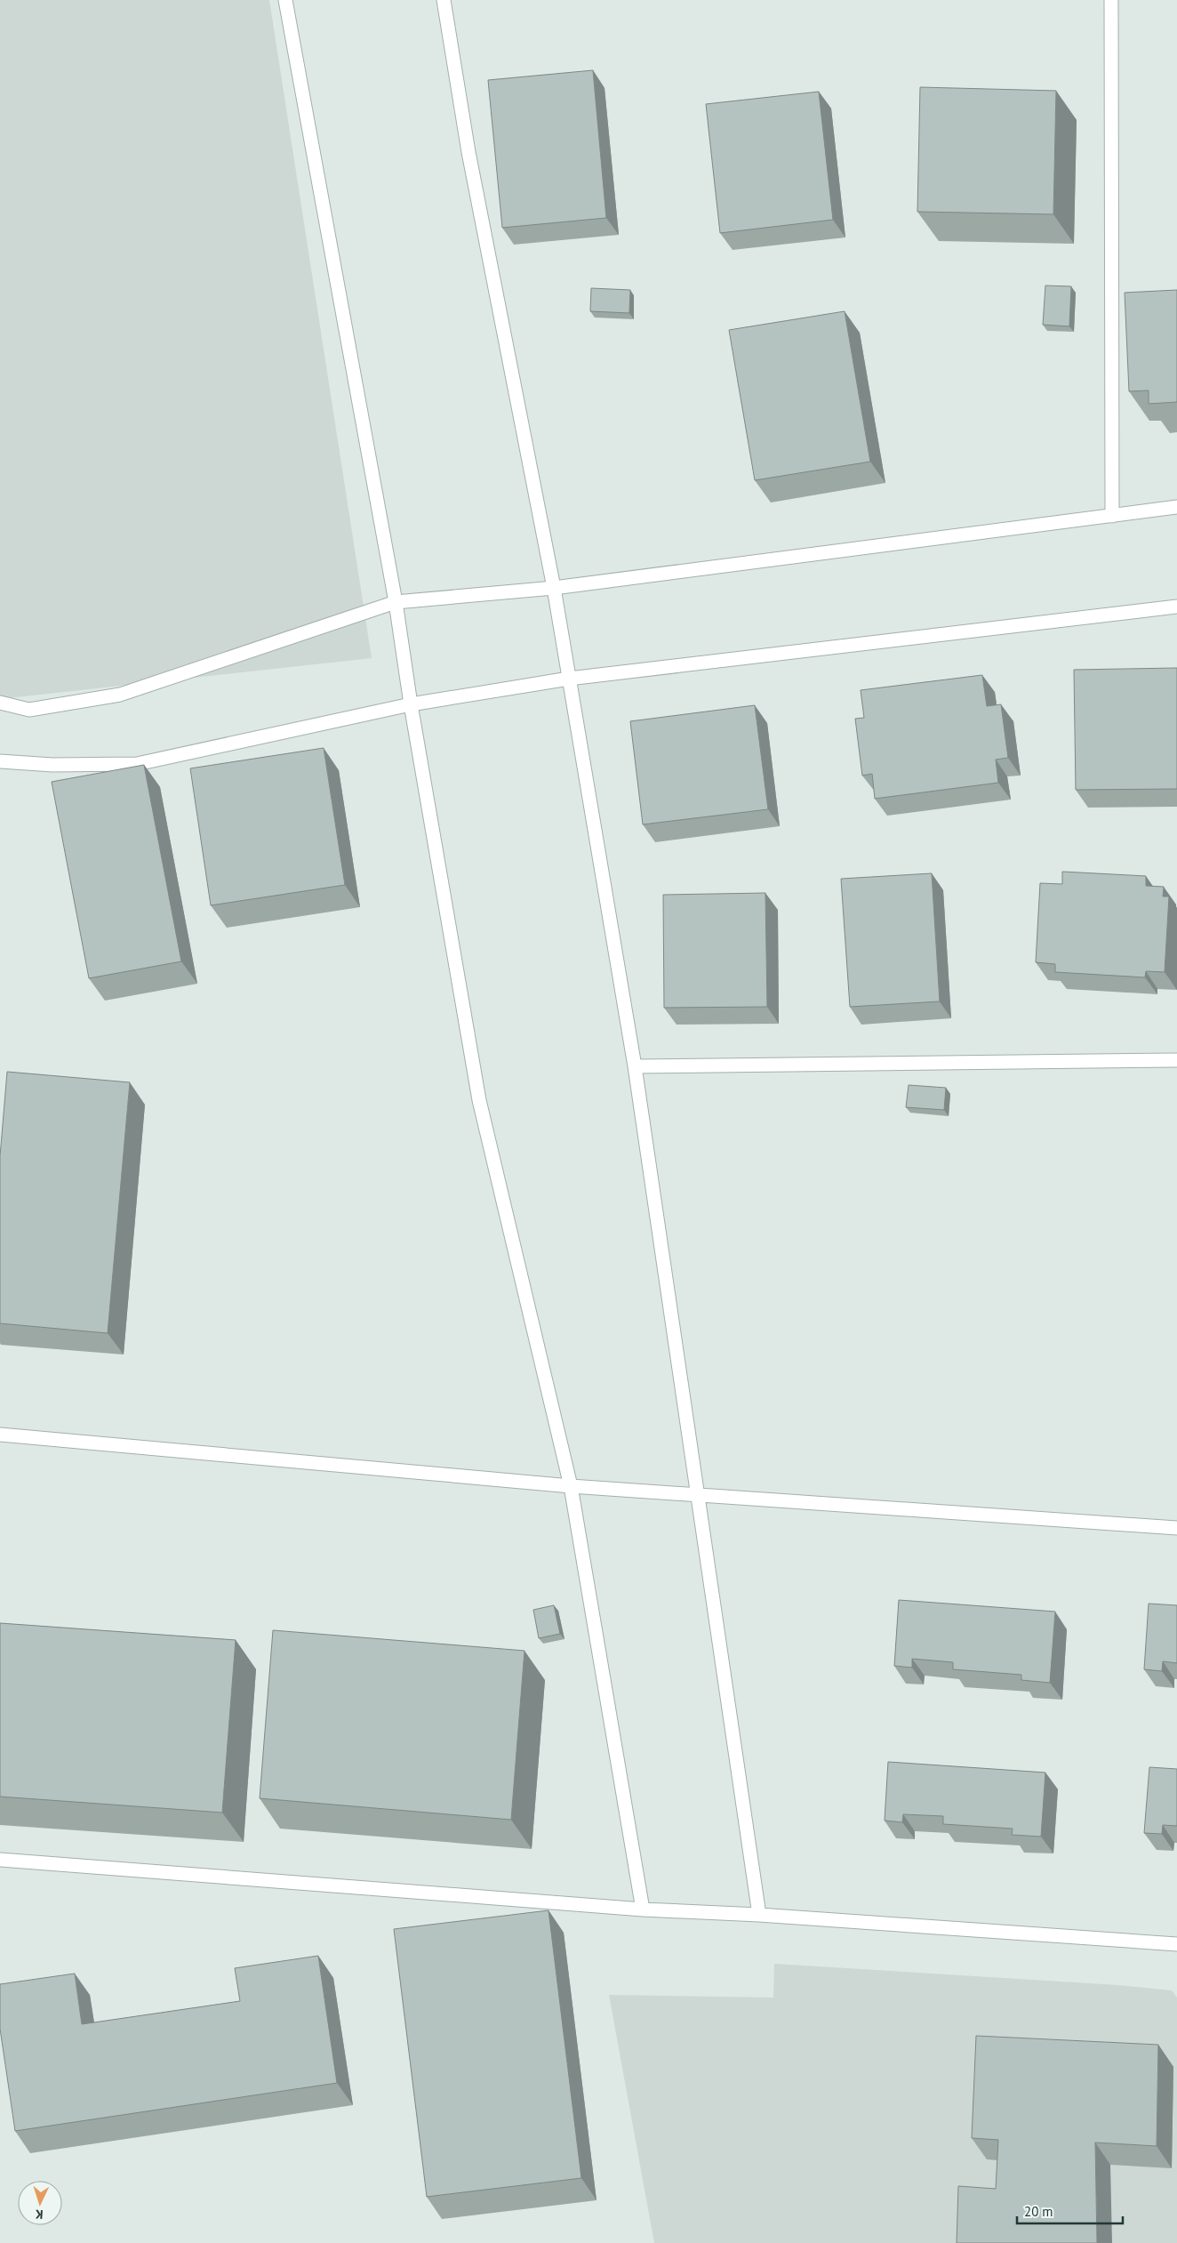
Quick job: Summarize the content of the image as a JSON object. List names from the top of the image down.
{
  "scale_bar": "20 m",
  "north": "bottom"
}
